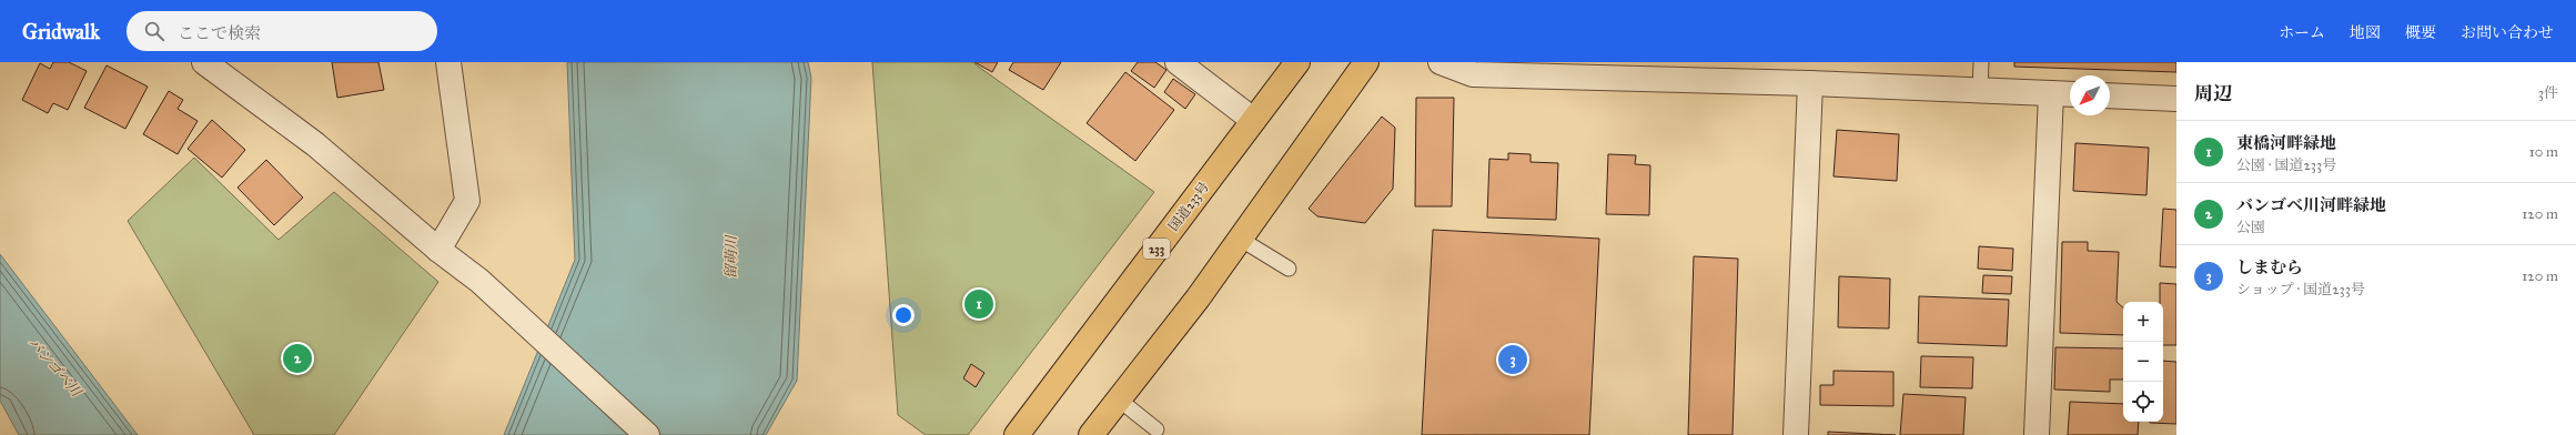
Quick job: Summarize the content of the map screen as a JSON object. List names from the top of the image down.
{
  "streets": {
    "highway": ["国道233号", "233"]
  },
  "water": ["留萌川", "バンゴベ川"],
  "north": "bottom left",
  "page": {
    "header": "Gridwalk",
    "search": "ここで検索",
    "nav": [
      "ホーム",
      "地図",
      "概要",
      "お問い合わせ"
    ],
    "heading": ["周辺", "3件"],
    "list": [
      {
        "mark": "1",
        "name": "東橋河畔緑地",
        "note": "公園 · 国道233号",
        "value": "10 m"
      },
      {
        "mark": "2",
        "name": "バンゴベ川河畔緑地",
        "note": "公園",
        "value": "120 m"
      },
      {
        "mark": "3",
        "name": "しまむら",
        "note": "ショップ · 国道233号",
        "value": "120 m"
      }
    ],
    "pins": ["1", "2", "3"],
    "map_buttons": ["+", "−"]
  }
}
